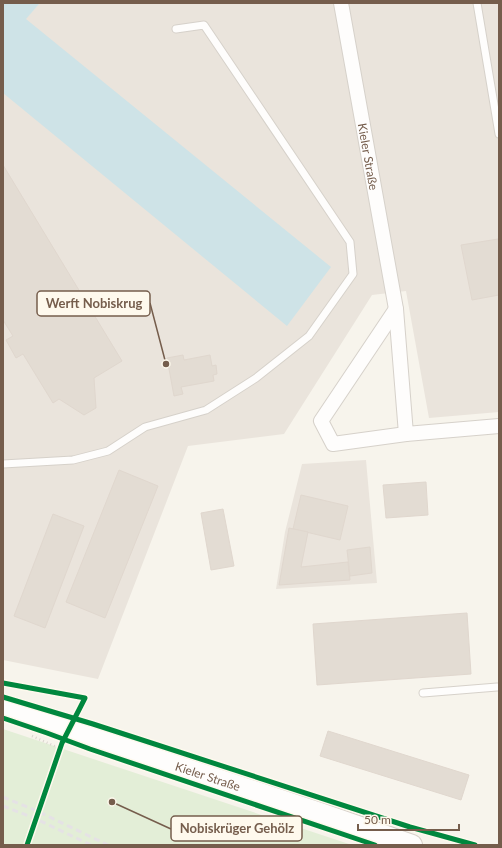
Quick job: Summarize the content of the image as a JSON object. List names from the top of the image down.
{
  "streets": {
    "main road": ["Kieler Straße"]
  },
  "places": ["Werft Nobiskrug", "Nobiskrüger Gehölz"],
  "scale_bar": "50 m"
}
